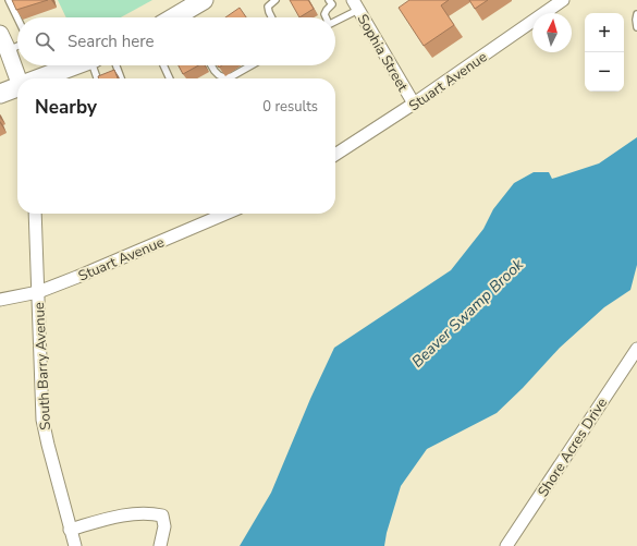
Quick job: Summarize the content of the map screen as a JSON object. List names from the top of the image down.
{
  "streets": {
    "street": [
      "Sophia Street",
      "Stuart Avenue",
      "South Barry Avenue",
      "Shore Acres Drive"
    ]
  },
  "crossings": [
    ["Sophia Street", "Stuart Avenue"],
    ["Stuart Avenue", "South Barry Avenue"]
  ],
  "water": ["Beaver Swamp Brook"],
  "north": "top",
  "page": {
    "map_buttons": ["+", "−"],
    "search": "Search here",
    "heading": ["Nearby", "0 results"]
  }
}
